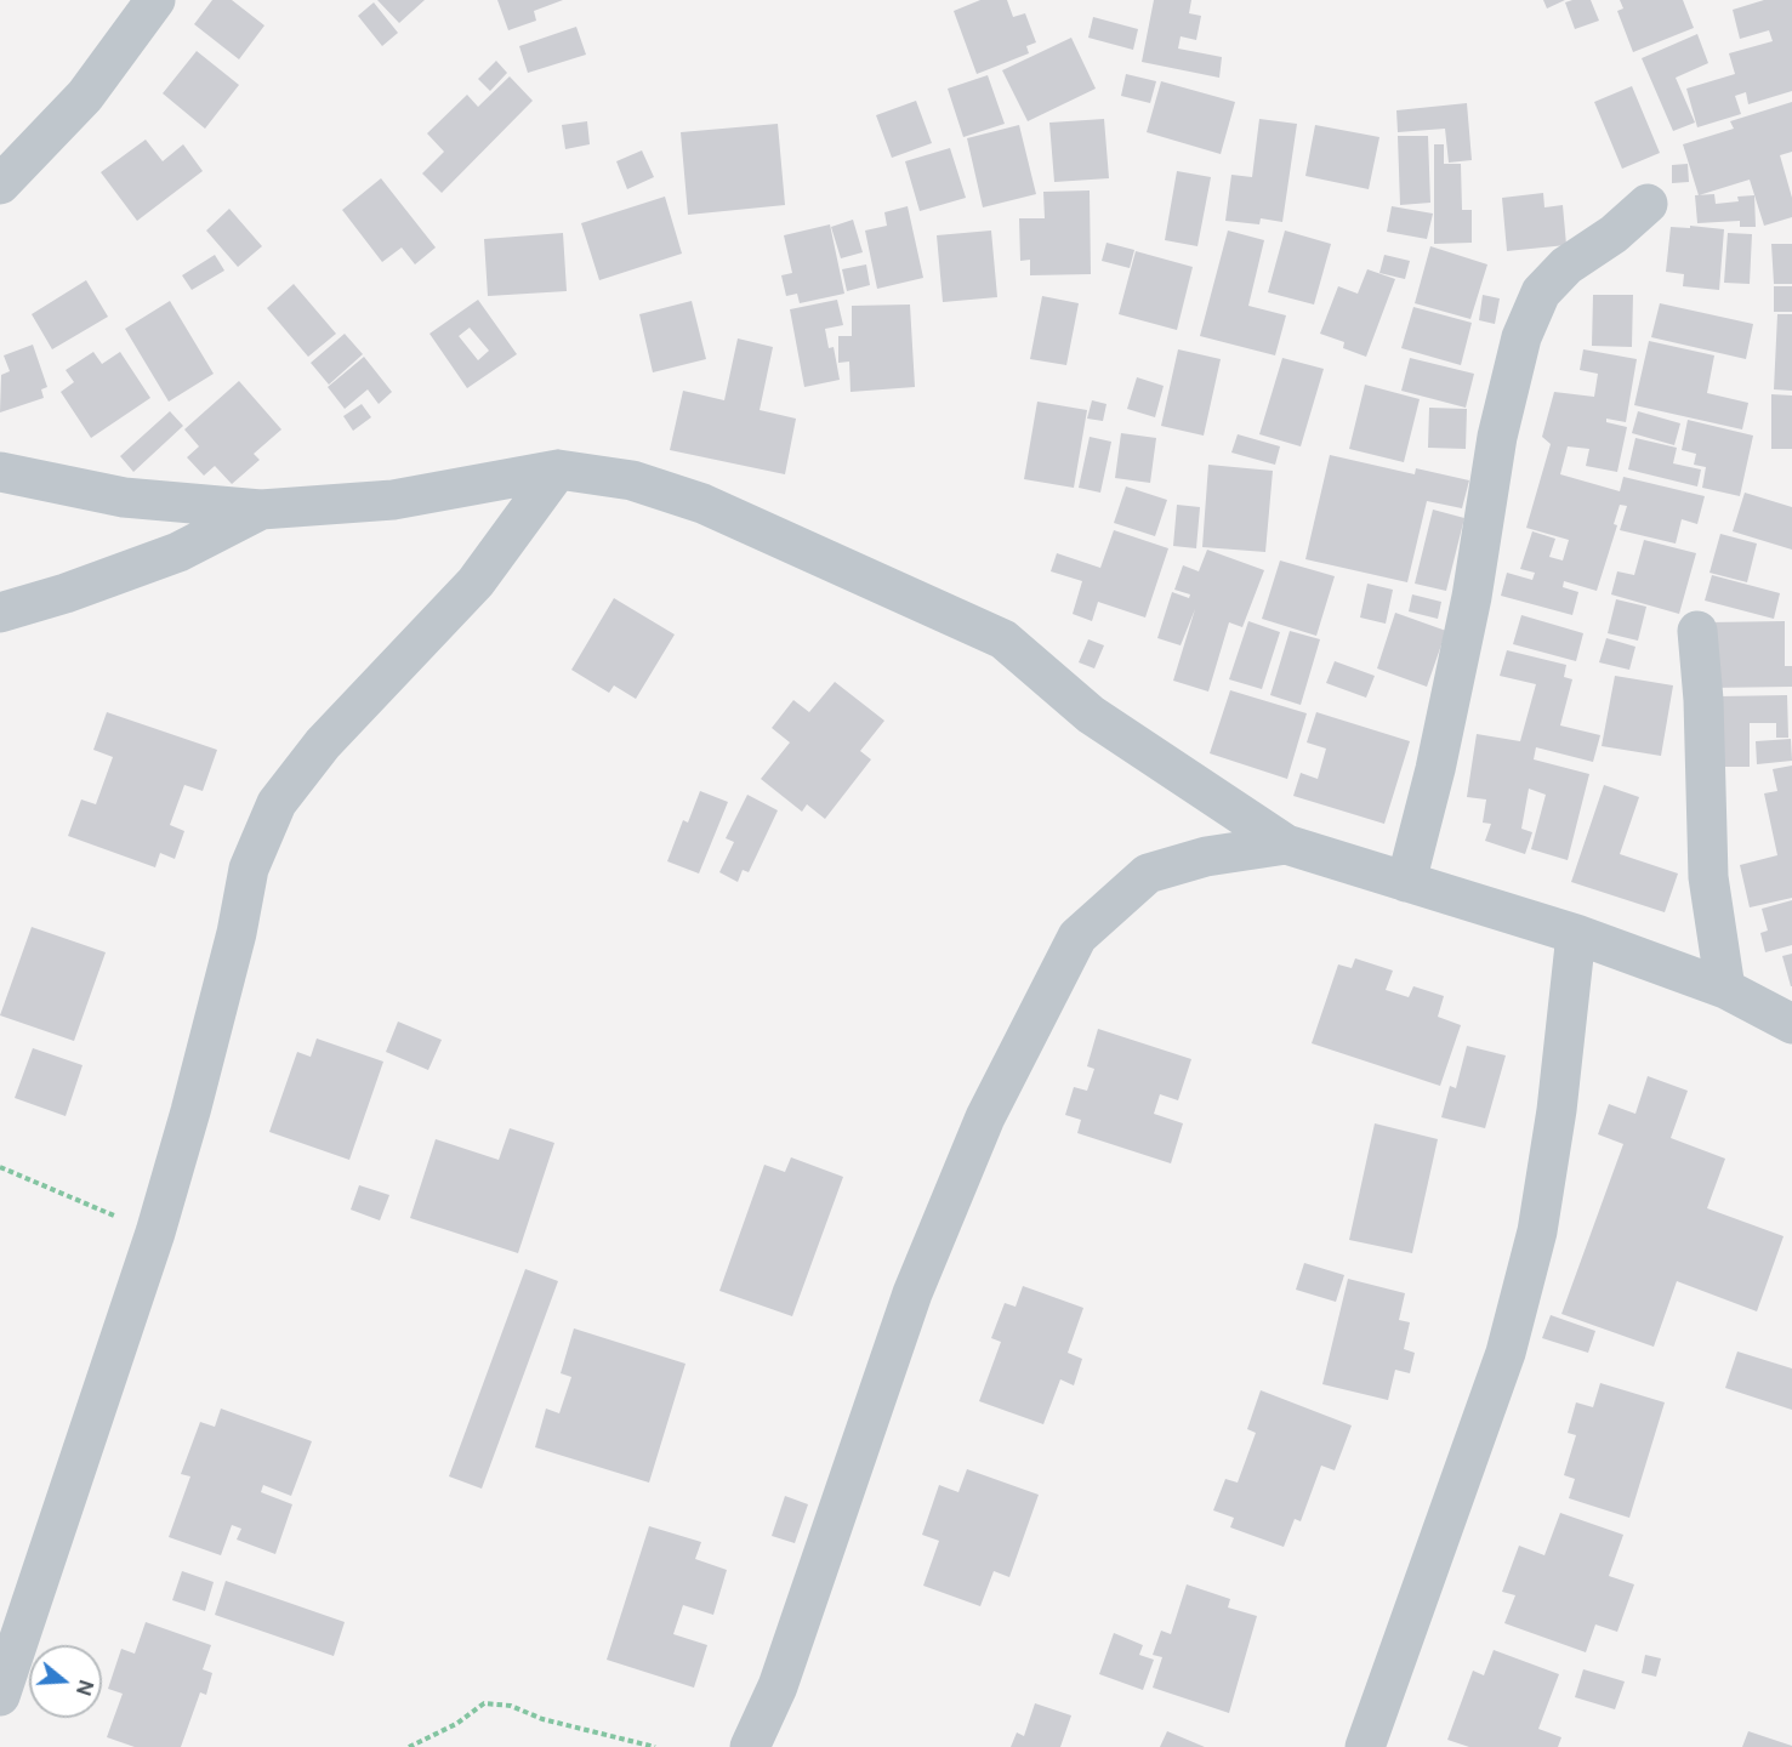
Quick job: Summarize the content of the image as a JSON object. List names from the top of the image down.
{
  "north": "right"
}
